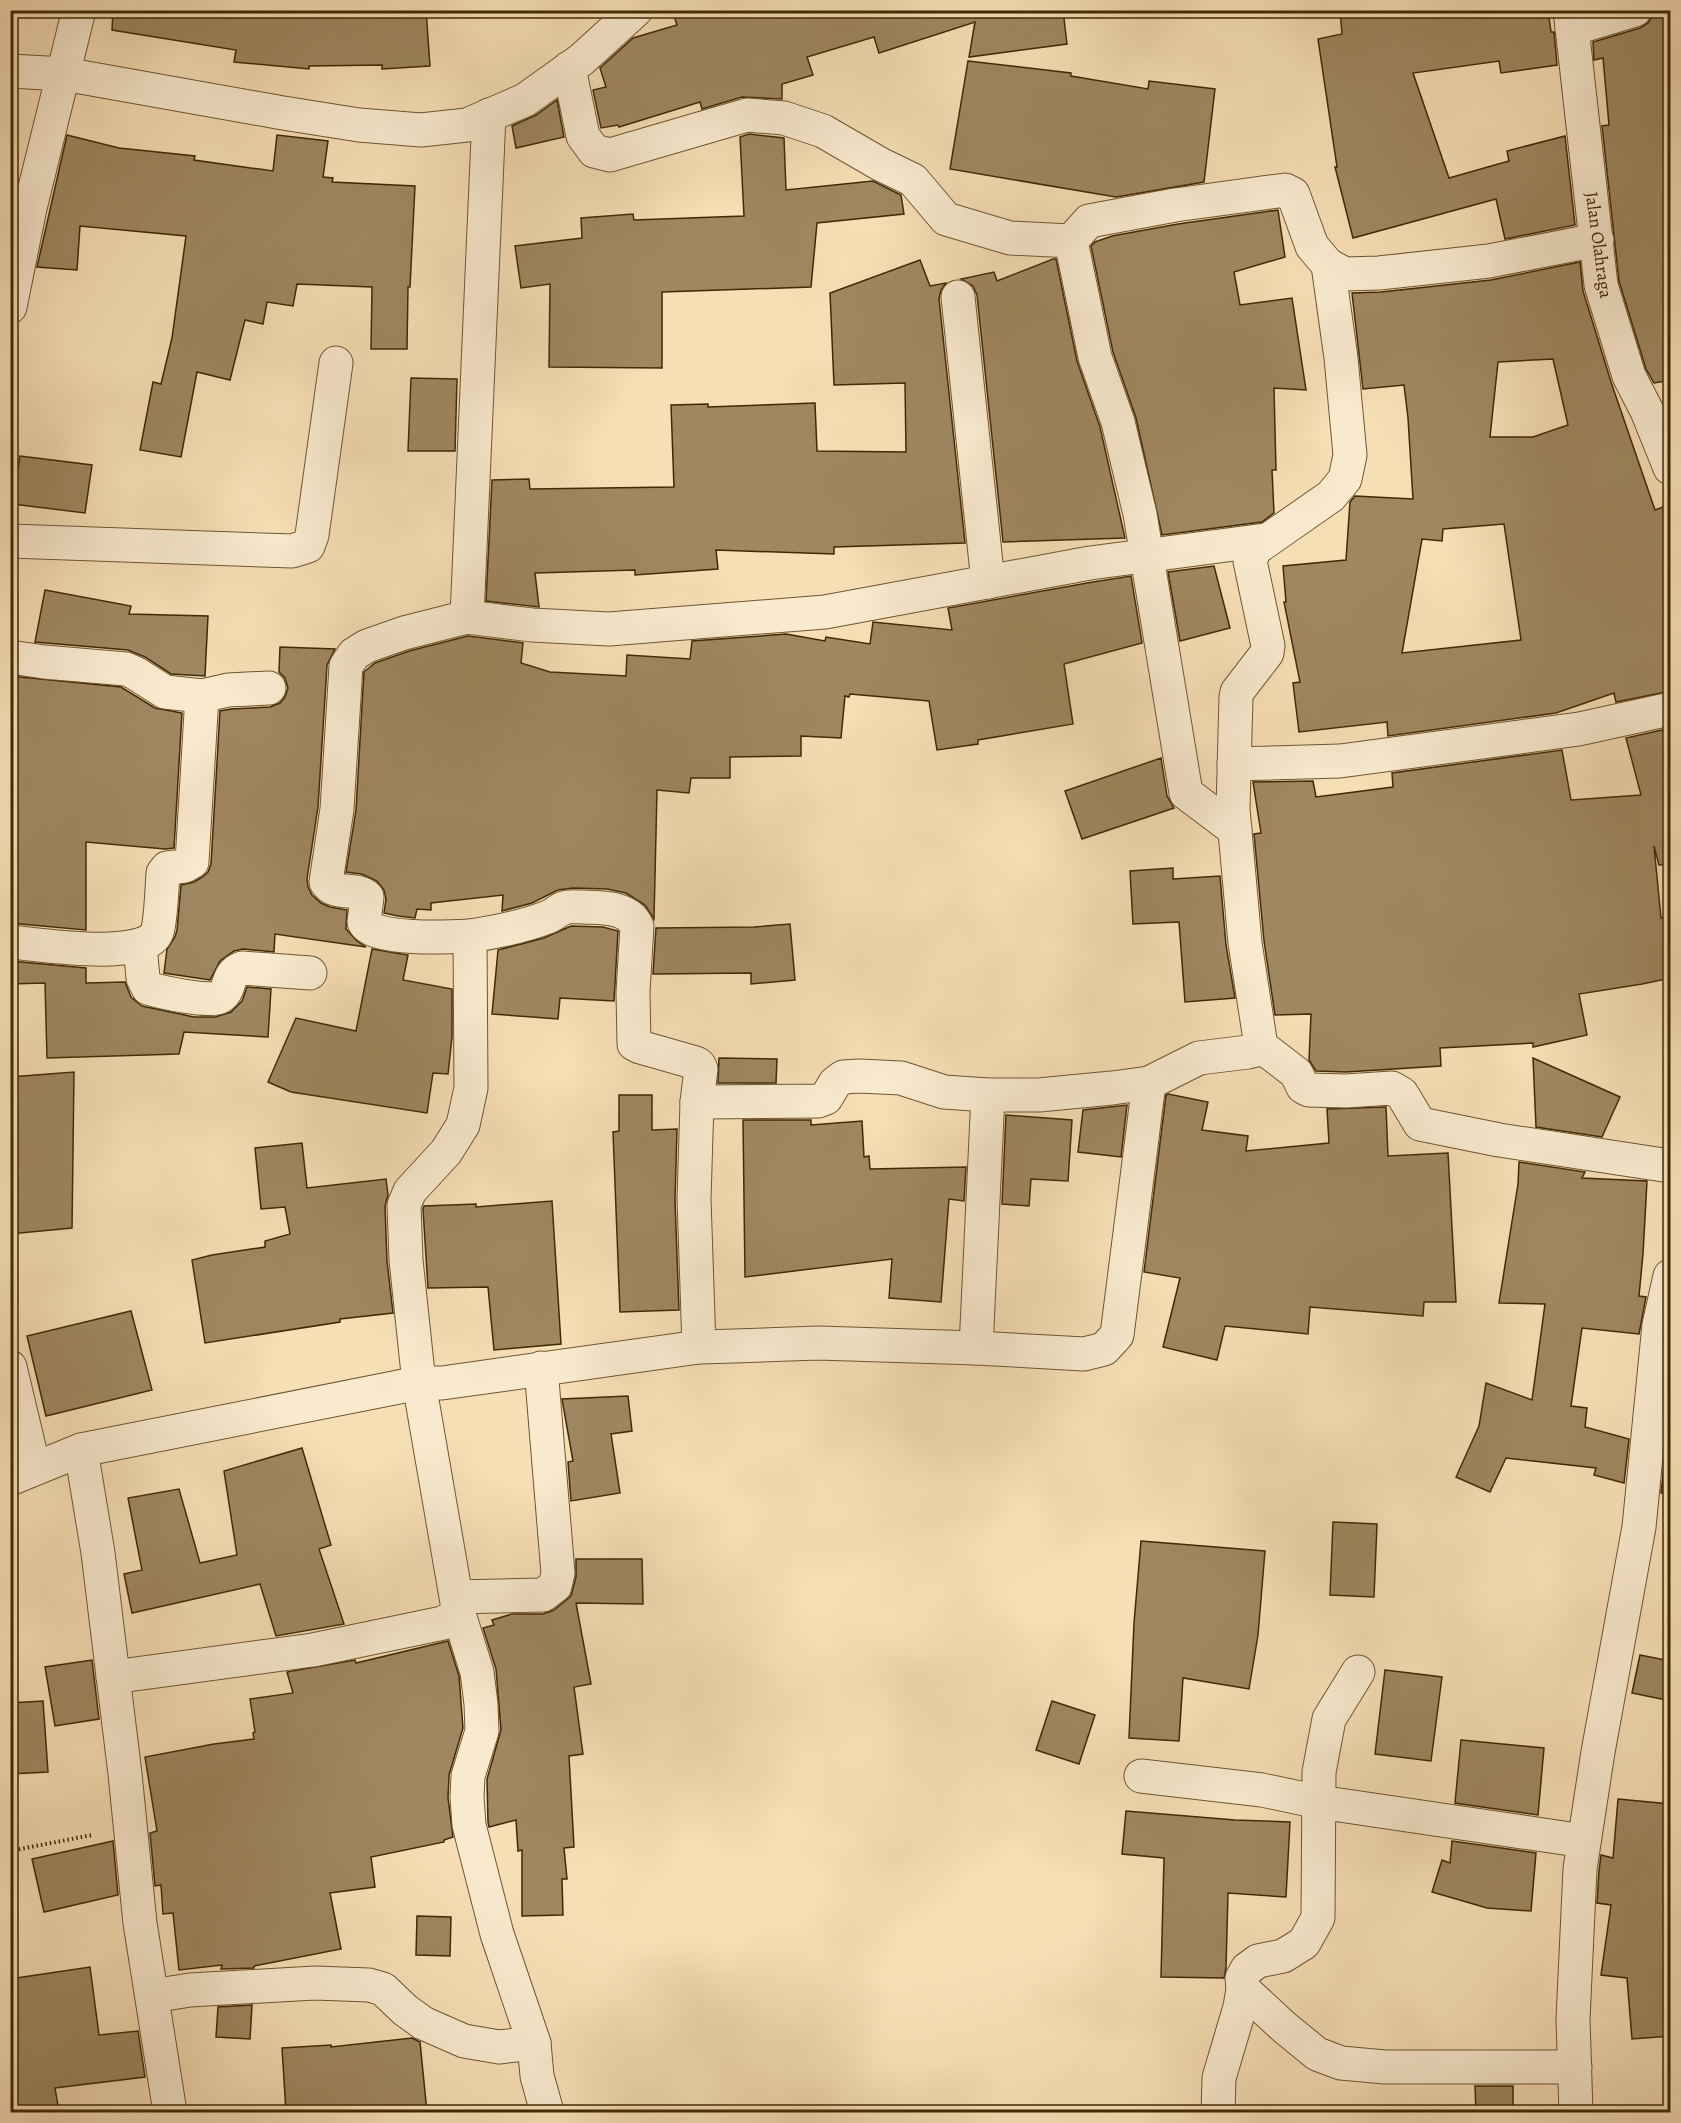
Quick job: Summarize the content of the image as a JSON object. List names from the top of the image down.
{
  "streets": {
    "street": ["Jalan Olahraga"]
  }
}
